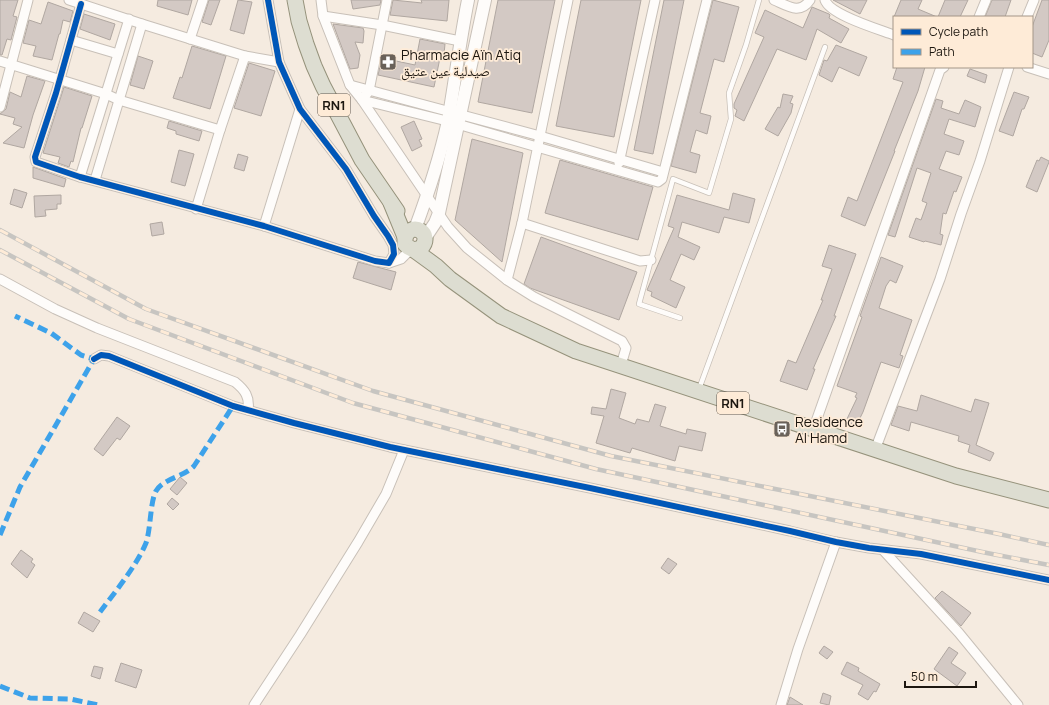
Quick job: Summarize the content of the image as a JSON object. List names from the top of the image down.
{
  "streets": {
    "main road": ["RN1"]
  },
  "places": {
    "pharmacy": ["Pharmacie Aïn Atiq صيدلية عين عتيق"],
    "bus stop": ["Residence Al Hamd"]
  },
  "legend": ["Cycle path", "Path"],
  "scale_bar": "50 m"
}
